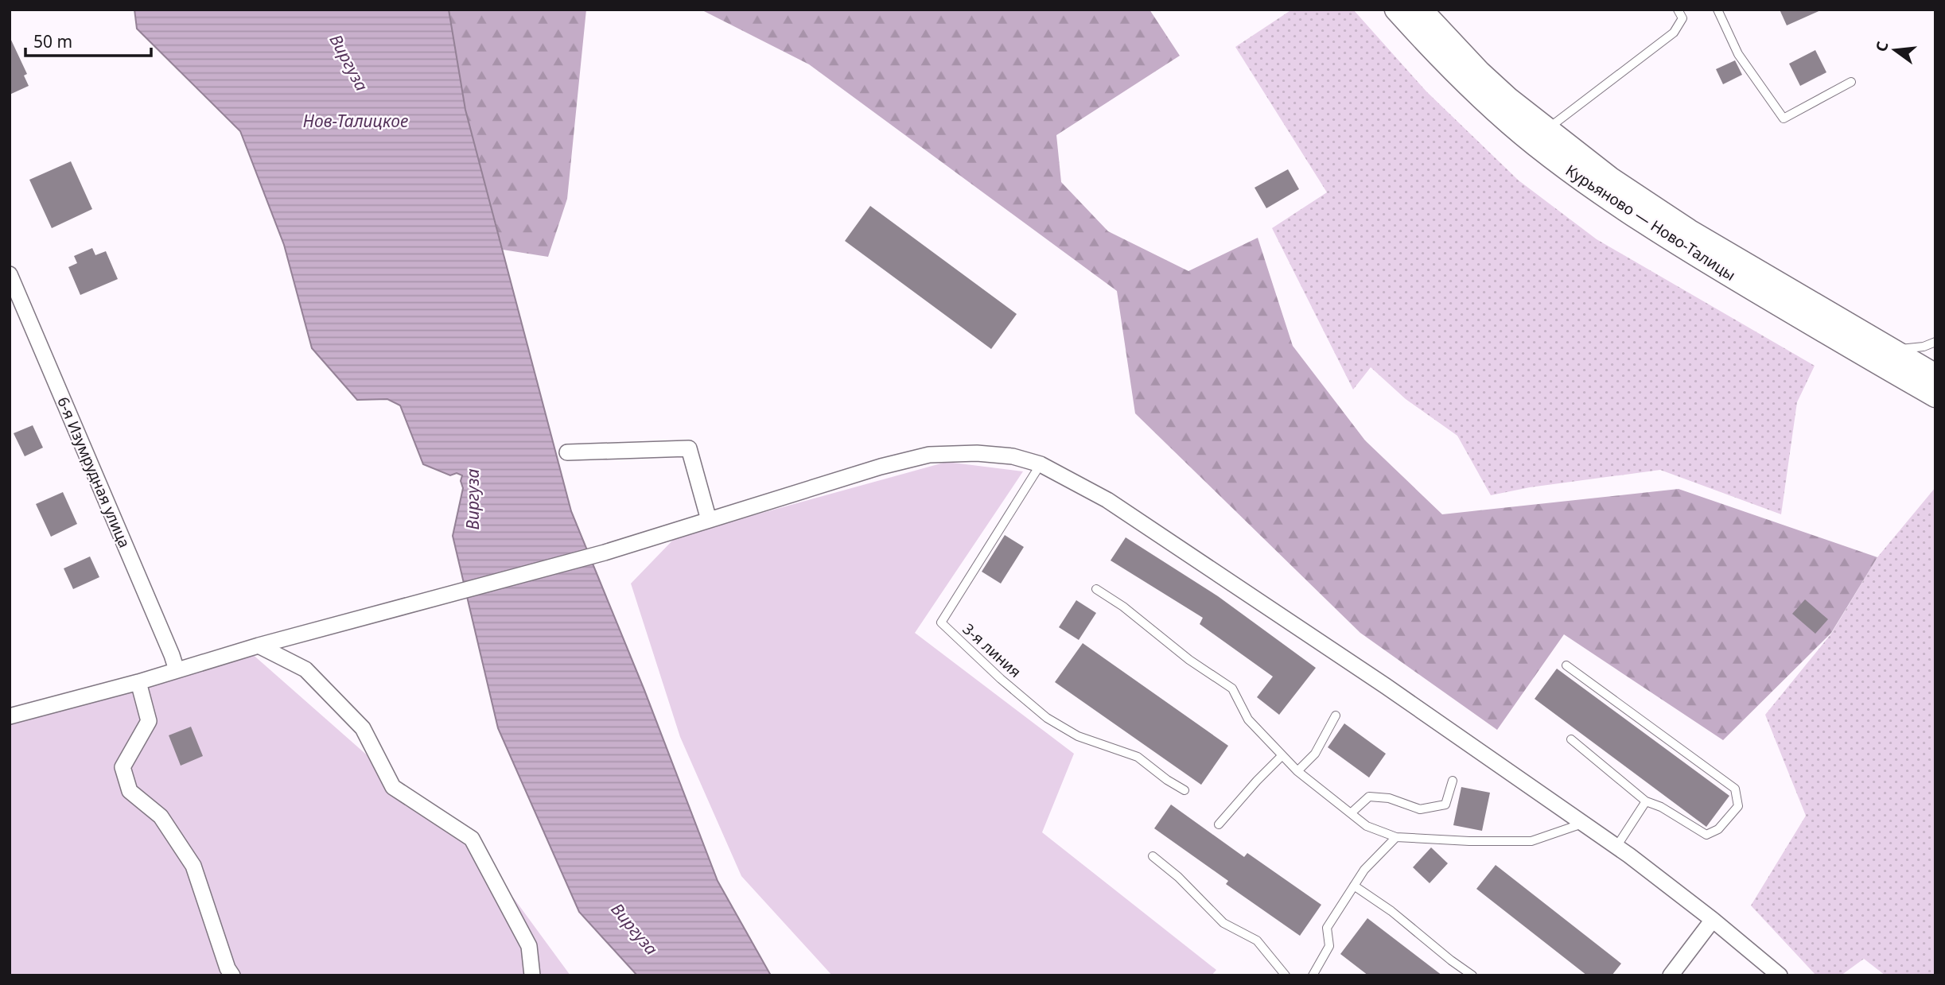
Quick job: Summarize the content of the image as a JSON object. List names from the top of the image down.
{
  "streets": {
    "main road": ["Курьяново — Ново-Талицы"],
    "street": ["6-я Изумрудная улица"],
    "lane": ["3-я линия"]
  },
  "water": ["Виргуза", "Нов-Талицкое"],
  "scale_bar": "50 m",
  "north": "left"
}
